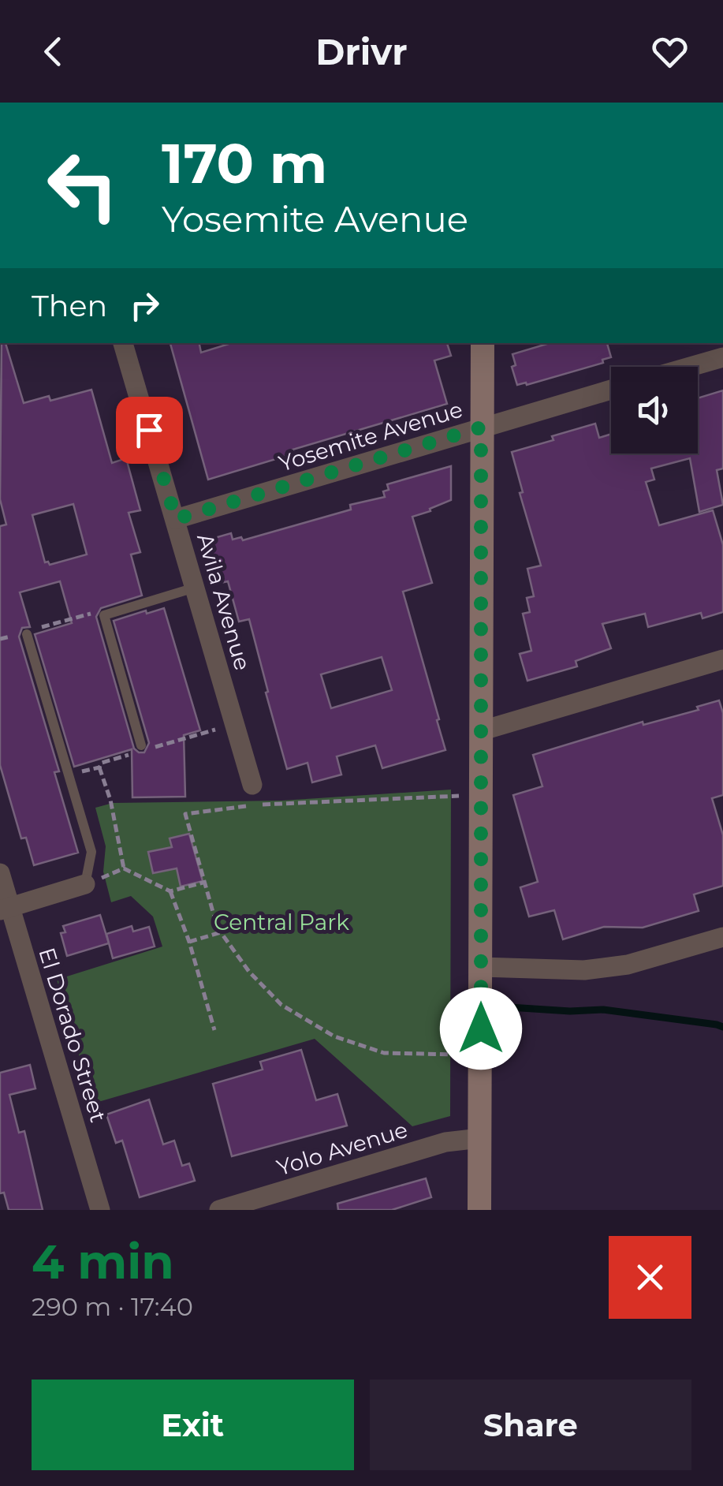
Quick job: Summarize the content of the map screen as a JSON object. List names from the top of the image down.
{
  "streets": {
    "street": [
      "Yosemite Avenue",
      "Avila Avenue",
      "El Dorado Street",
      "Yolo Avenue"
    ]
  },
  "crossings": [
    ["Yosemite Avenue", "Avila Avenue"]
  ],
  "parks": ["Central Park"],
  "page": {
    "header": "Drivr",
    "turn": ["170 m", "Yosemite Avenue"],
    "then": "Then",
    "heading": ["4 min", "290 m · 17:40"],
    "buttons": ["Exit", "Share"]
  }
}
